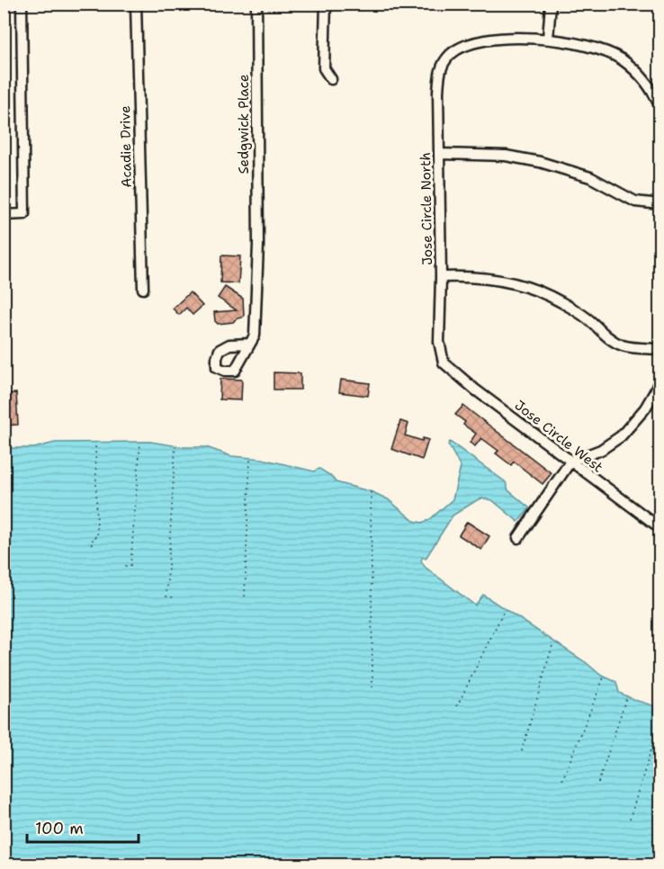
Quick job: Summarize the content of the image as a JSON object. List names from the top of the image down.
{
  "streets": {
    "street": [
      "Sedgwick Place",
      "Acadie Drive",
      "Jose Circle North",
      "Jose Circle West"
    ]
  },
  "crossings": [
    ["Jose Circle North", "Jose Circle West"]
  ],
  "scale_bar": "100 m"
}
